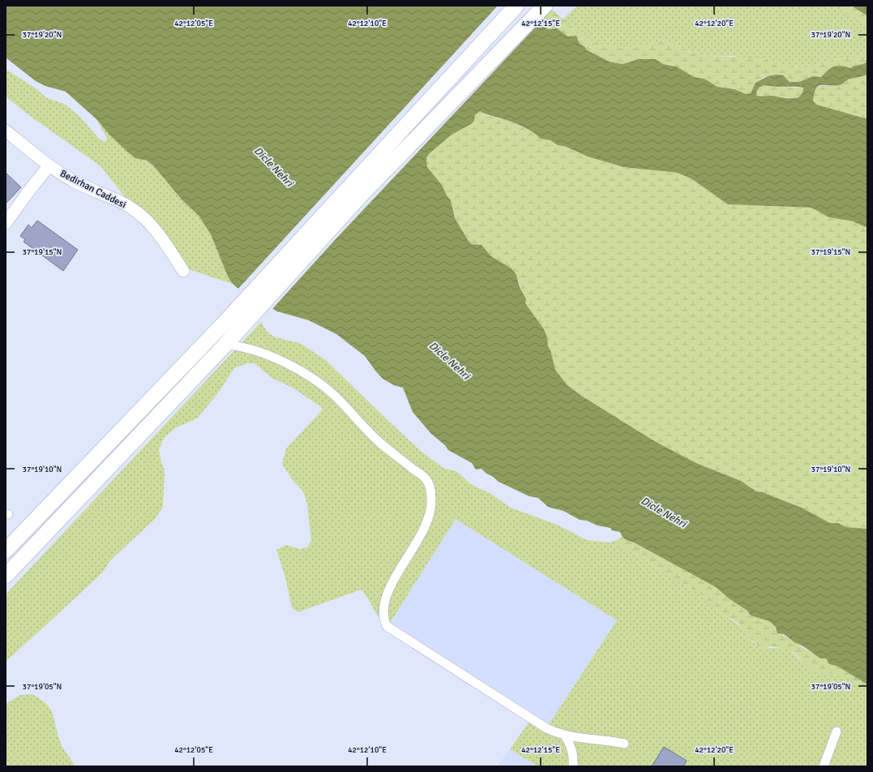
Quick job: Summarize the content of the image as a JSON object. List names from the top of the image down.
{
  "streets": {
    "street": ["Bedirhan Caddesi"]
  },
  "water": ["Dicle Nehri"],
  "coordinates": [
    "42°12'05\"E",
    "42°12'10\"E",
    "42°12'15\"E",
    "42°12'20\"E",
    "37°19'20\"N",
    "37°19'15\"N",
    "37°19'10\"N",
    "37°19'05\"N"
  ]
}
